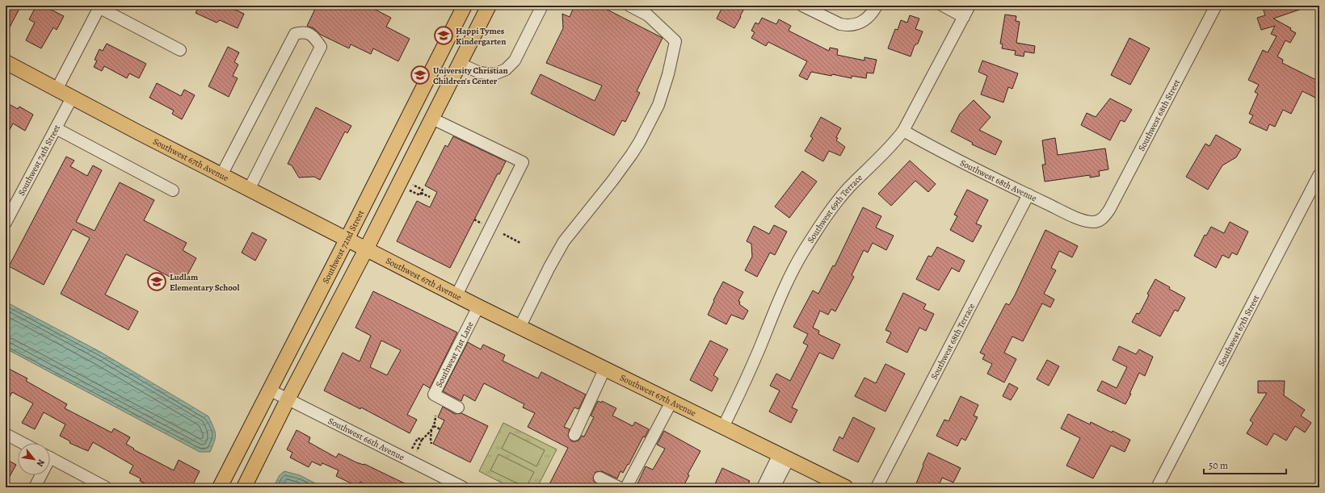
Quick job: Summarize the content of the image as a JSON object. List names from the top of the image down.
{
  "streets": {
    "main road": ["Southwest 67th Avenue", "Southwest 72nd Street"],
    "street": [
      "Southwest 68th Street",
      "Southwest 74th Street",
      "Southwest 68th Avenue",
      "Southwest 69th Terrace",
      "Southwest 67th Street",
      "Southwest 68th Terrace",
      "Southwest 71st Lane",
      "Southwest 66th Avenue"
    ]
  },
  "crossings": [
    ["Southwest 68th Street", "Southwest 68th Avenue"],
    ["Southwest 67th Avenue", "Southwest 74th Street"],
    ["Southwest 67th Avenue", "Southwest 69th Terrace"],
    ["Southwest 67th Avenue", "Southwest 72nd Street"],
    ["Southwest 67th Avenue", "Southwest 71st Lane"],
    ["Southwest 68th Avenue", "Southwest 69th Terrace"],
    ["Southwest 68th Avenue", "Southwest 68th Terrace"],
    ["Southwest 72nd Street", "Southwest 66th Avenue"]
  ],
  "places": {
    "school or university": ["Happi Tymes Kindergarten", "University Christian Children's Center", "Ludlam Elementary School"]
  },
  "scale_bar": "50 m",
  "north": "bottom right"
}
